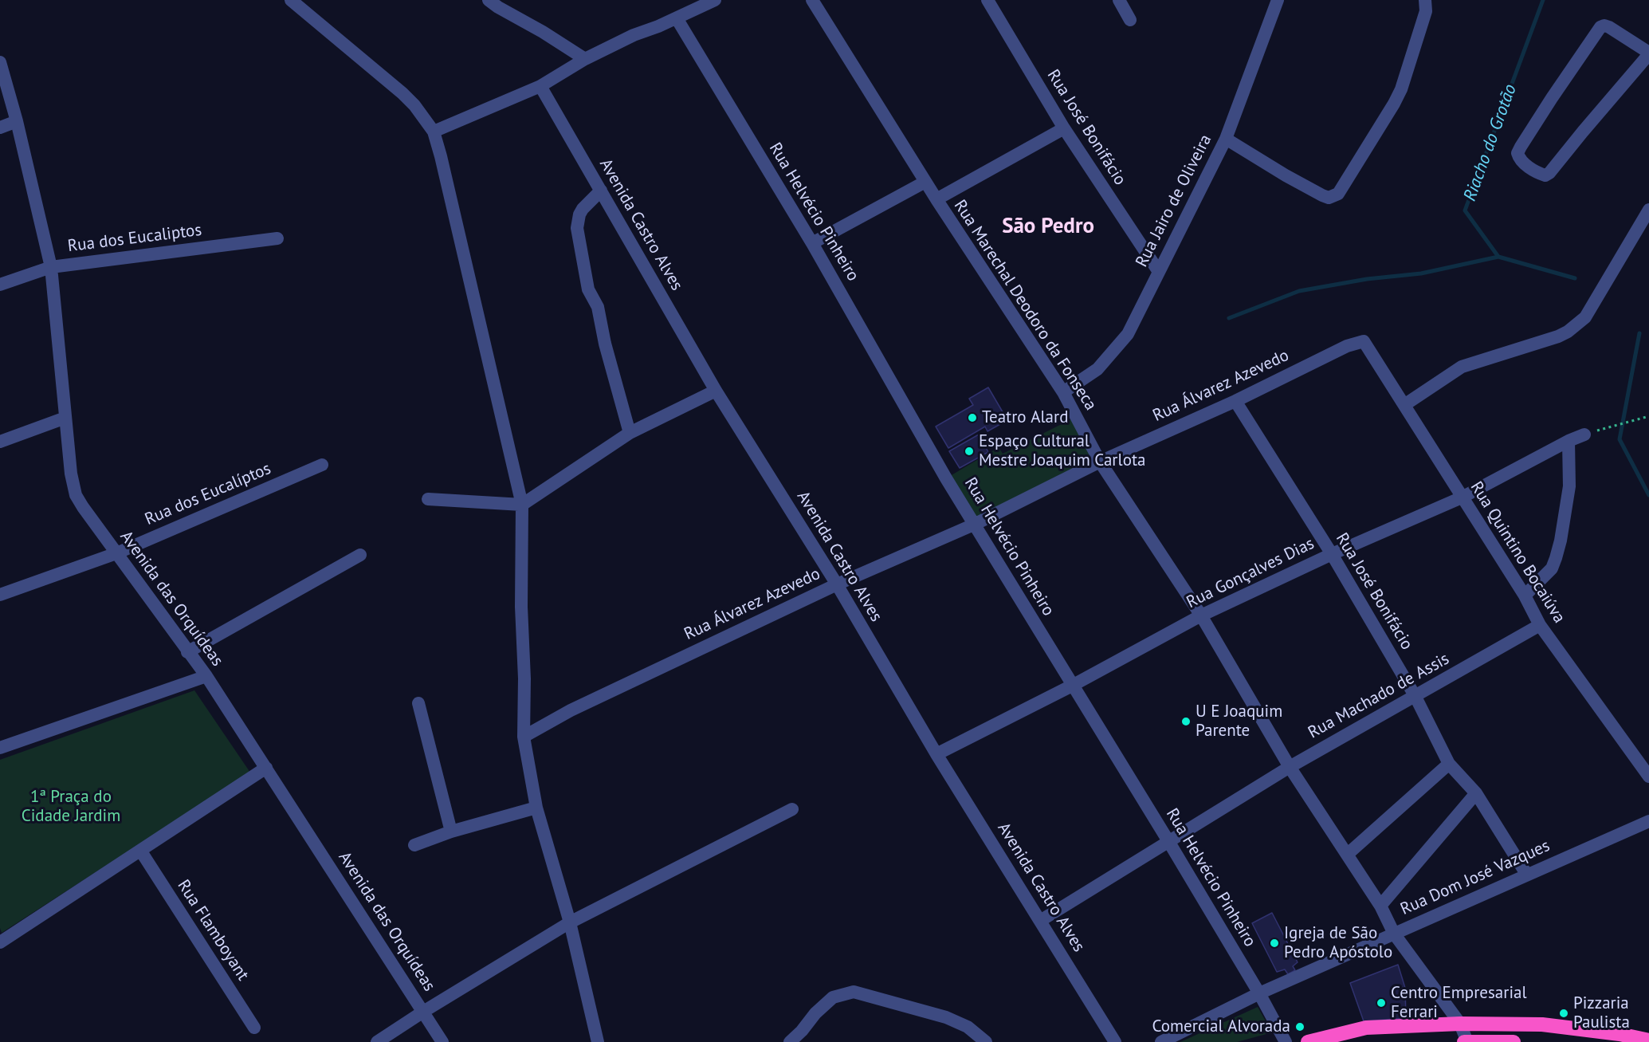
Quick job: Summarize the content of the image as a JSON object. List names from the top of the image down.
{
  "streets": {
    "street": [
      "Rua José Bonifácio",
      "Rua Jairo de Oliveira",
      "Rua Helvécio Pinheiro",
      "Avenida Castro Alves",
      "Rua dos Eucaliptos",
      "Rua Marechal Deodoro da Fonseca",
      "Rua Álvarez Azevedo",
      "Rua dos Eucalíptos",
      "Rua Quintino Bocaiúva",
      "Rua Gonçalves Dias",
      "Avenida das Orquídeas",
      "Rua Machado de Assis",
      "Rua Dom José Vazques",
      "Rua Flamboyant"
    ]
  },
  "crossings": [
    ["Rua José Bonifácio", "Rua Jairo de Oliveira"],
    ["Rua José Bonifácio", "Rua Álvarez Azevedo"],
    ["Rua José Bonifácio", "Rua Gonçalves Dias"],
    ["Rua José Bonifácio", "Rua Machado de Assis"],
    ["Rua José Bonifácio", "Rua Dom José Vazques"],
    ["Rua Jairo de Oliveira", "Rua Marechal Deodoro da Fonseca"],
    ["Rua Helvécio Pinheiro", "Rua Álvarez Azevedo"],
    ["Rua Helvécio Pinheiro", "Rua Gonçalves Dias"],
    ["Rua Helvécio Pinheiro", "Rua Machado de Assis"],
    ["Rua Helvécio Pinheiro", "Rua Dom José Vazques"],
    ["Avenida Castro Alves", "Rua Álvarez Azevedo"],
    ["Avenida Castro Alves", "Rua Gonçalves Dias"],
    ["Avenida Castro Alves", "Rua Machado de Assis"],
    ["Rua dos Eucaliptos", "Avenida das Orquídeas"],
    ["Rua Marechal Deodoro da Fonseca", "Rua Álvarez Azevedo"],
    ["Rua Marechal Deodoro da Fonseca", "Rua Gonçalves Dias"],
    ["Rua Marechal Deodoro da Fonseca", "Rua Machado de Assis"],
    ["Rua Marechal Deodoro da Fonseca", "Rua Dom José Vazques"],
    ["Rua Álvarez Azevedo", "Rua Quintino Bocaiúva"],
    ["Rua dos Eucalíptos", "Avenida das Orquídeas"],
    ["Rua Quintino Bocaiúva", "Rua Gonçalves Dias"],
    ["Rua Quintino Bocaiúva", "Rua Machado de Assis"]
  ],
  "districts": ["São Pedro"],
  "water": ["Riacho do Grotão"],
  "parks": ["1ª Praça do Cidade Jardim"],
  "places": [
    "Teatro Alard",
    "Espaço Cultural Mestre Joaquim Carlota",
    "U E Joaquim Parente",
    "Igreja de São Pedro Apóstolo",
    "Centro Empresarial Ferrari",
    "Pizzaria Paulista",
    "Comercial Alvorada"
  ]
}
